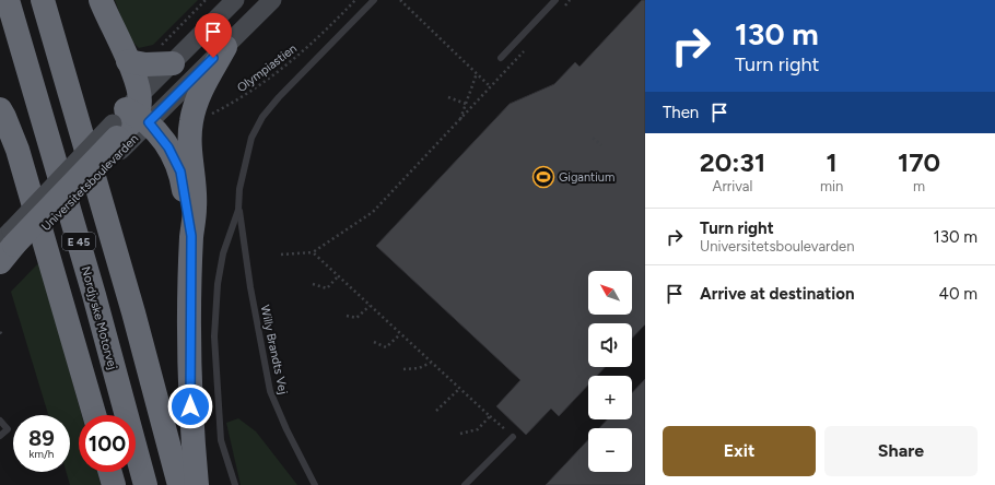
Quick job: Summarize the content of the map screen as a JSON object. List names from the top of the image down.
{
  "streets": {
    "highway": ["E 45", "Nordjyske Motorvej"],
    "lane": ["Willy Brandts Vej"],
    "path": ["Olympiastien"]
  },
  "places": {
    "sports": ["Gigantium"]
  },
  "north": "top left",
  "page": {
    "turn": ["130 m", "Turn right"],
    "then": "Then",
    "eta": [
      "20:31",
      "Arrival",
      "1",
      "min",
      "170",
      "m"
    ],
    "list": [
      {
        "name": "Turn right",
        "note": "Universitetsboulevarden",
        "value": "130 m"
      },
      {
        "name": "Arrive at destination",
        "value": "40 m"
      }
    ],
    "map_buttons": ["+", "−"],
    "speed": "89 km/h",
    "limit": "100",
    "buttons": ["Exit", "Share"]
  }
}
